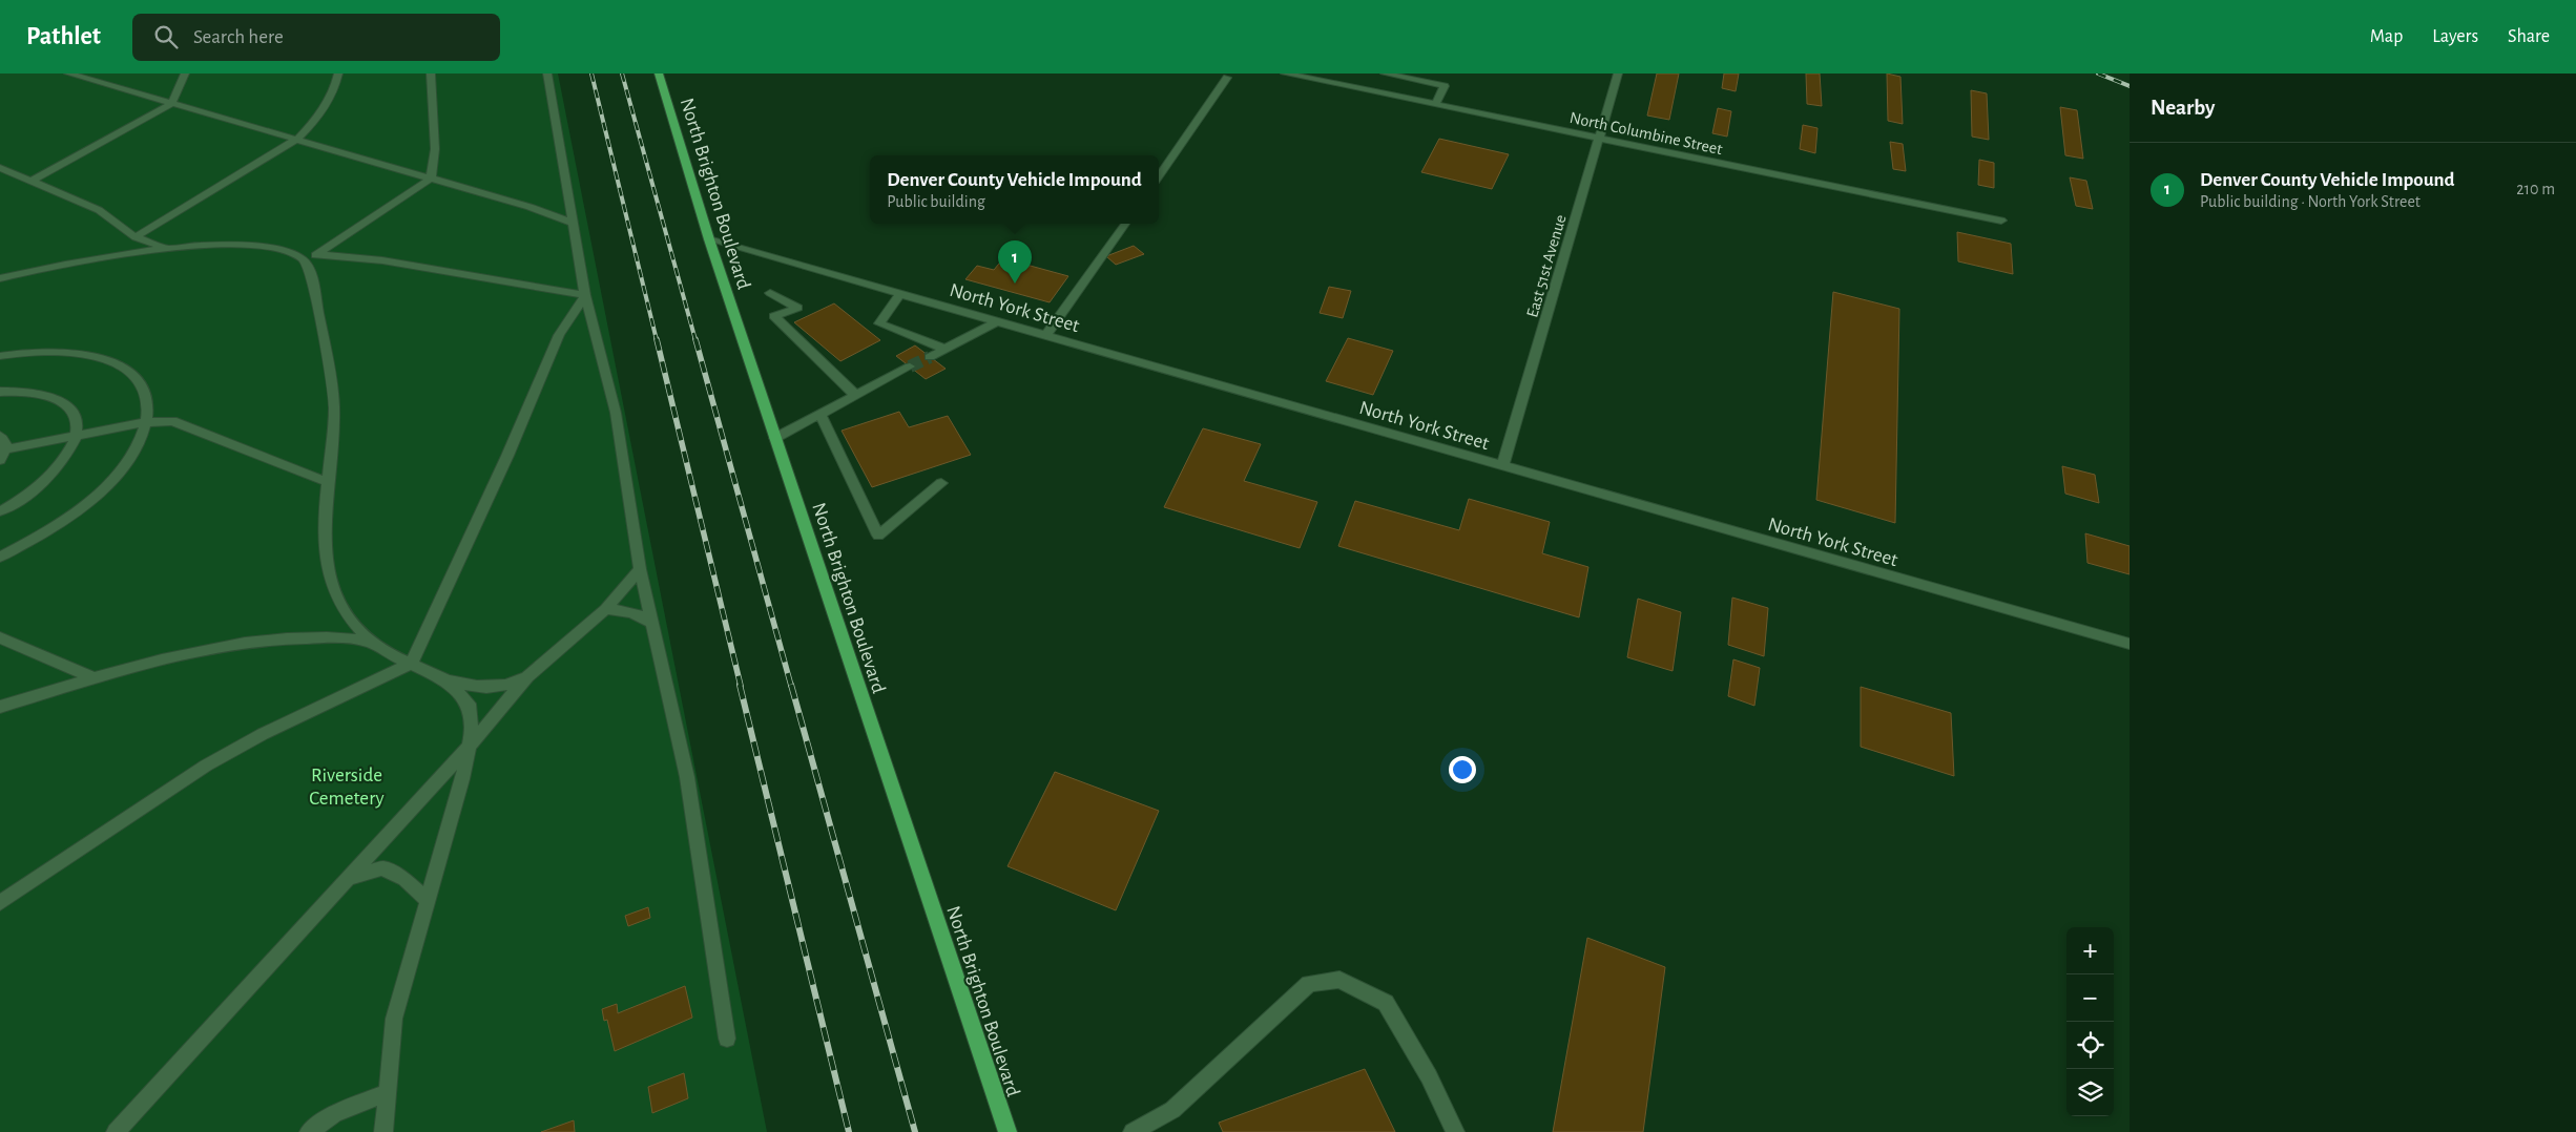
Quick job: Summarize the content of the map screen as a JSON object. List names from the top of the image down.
{
  "streets": {
    "main road": ["North Brighton Boulevard"],
    "street": ["North Columbine Street", "East 51st Avenue", "North York Street"]
  },
  "crossings": [
    ["North Columbine Street", "East 51st Avenue"],
    ["North Brighton Boulevard", "North York Street"],
    ["East 51st Avenue", "North York Street"]
  ],
  "parks": ["Riverside Cemetery"],
  "page": {
    "header": "Pathlet",
    "search": "Search here",
    "nav": ["Map", "Layers", "Share"],
    "heading": "Nearby",
    "list": [
      {
        "mark": "1",
        "name": "Denver County Vehicle Impound",
        "note": "Public building · North York Street",
        "value": "210 m"
      }
    ],
    "popup": ["Denver County Vehicle Impound", "Public building"],
    "pins": "1",
    "map_buttons": ["+", "−"]
  }
}
